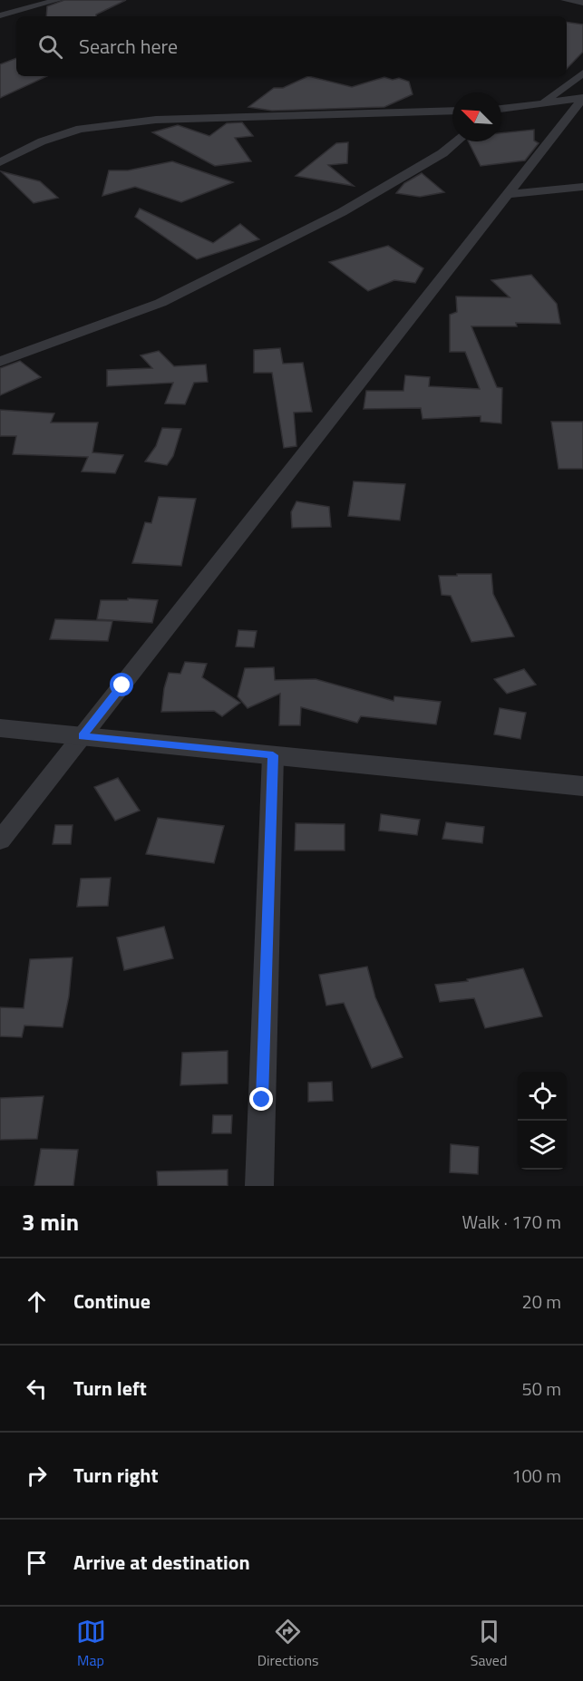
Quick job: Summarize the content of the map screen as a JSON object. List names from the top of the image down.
{
  "north": "top left",
  "page": {
    "search": "Search here",
    "heading": ["3 min", "Walk · 170 m"],
    "list": [
      ["Continue", "20 m"],
      ["Turn left", "50 m"],
      ["Turn right", "100 m"],
      "Arrive at destination"
    ],
    "nav": ["Map", "Directions", "Saved"]
  }
}
